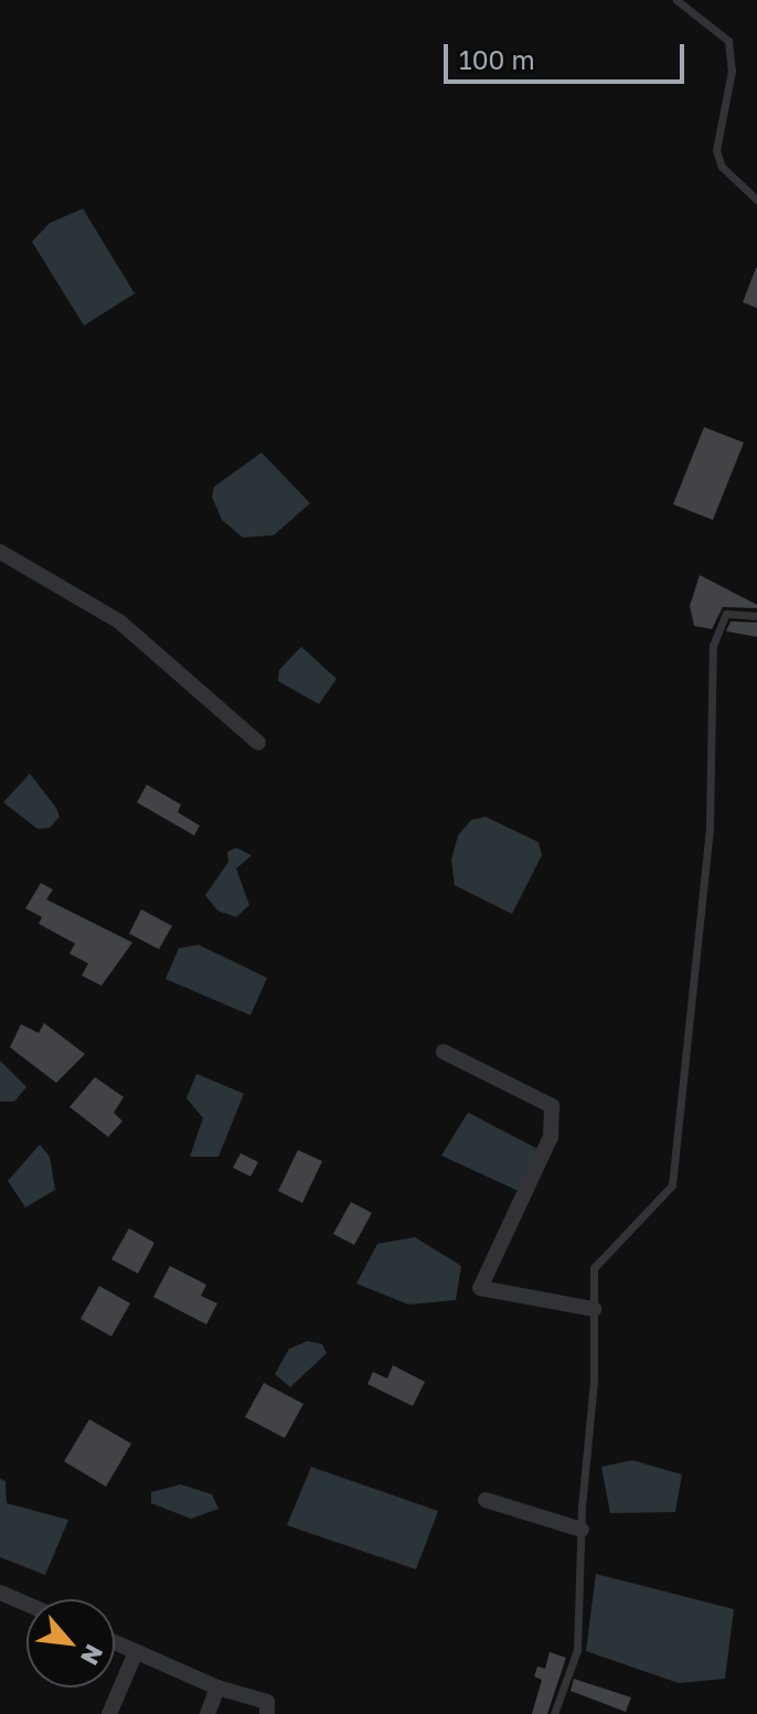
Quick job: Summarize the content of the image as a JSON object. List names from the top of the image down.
{
  "scale_bar": "100 m",
  "north": "bottom right"
}
